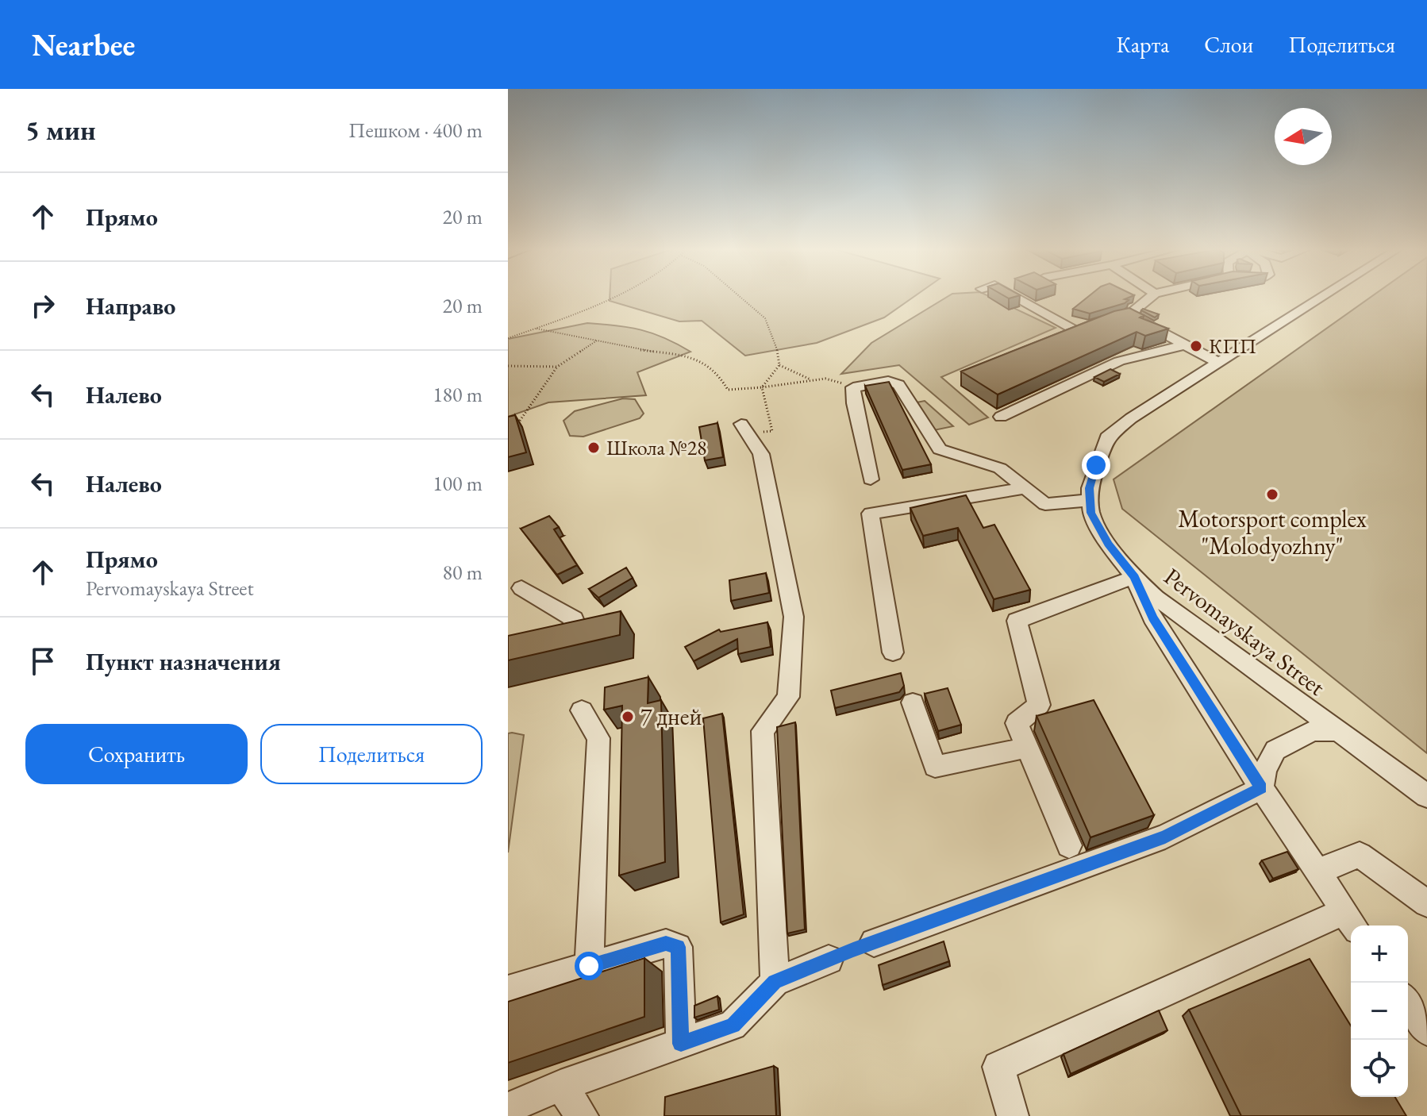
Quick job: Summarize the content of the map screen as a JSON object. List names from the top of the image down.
{
  "streets": {
    "street": ["Pervomayskaya Street"]
  },
  "places": [
    "КПП",
    "Школа №28",
    "Motorsport complex \"Molodyozhny\"",
    "7 дней"
  ],
  "north": "left",
  "page": {
    "header": "Nearbee",
    "nav": ["Карта", "Слои", "Поделиться"],
    "heading": ["5 мин", "Пешком · 400 m"],
    "list": [
      ["Прямо", "20 m"],
      ["Направо", "20 m"],
      ["Налево", "180 m"],
      ["Налево", "100 m"],
      ["Прямо", "Pervomayskaya Street", "80 m"],
      "Пункт назначения"
    ],
    "buttons": ["Сохранить", "Поделиться"],
    "map_buttons": ["+", "−"]
  }
}
